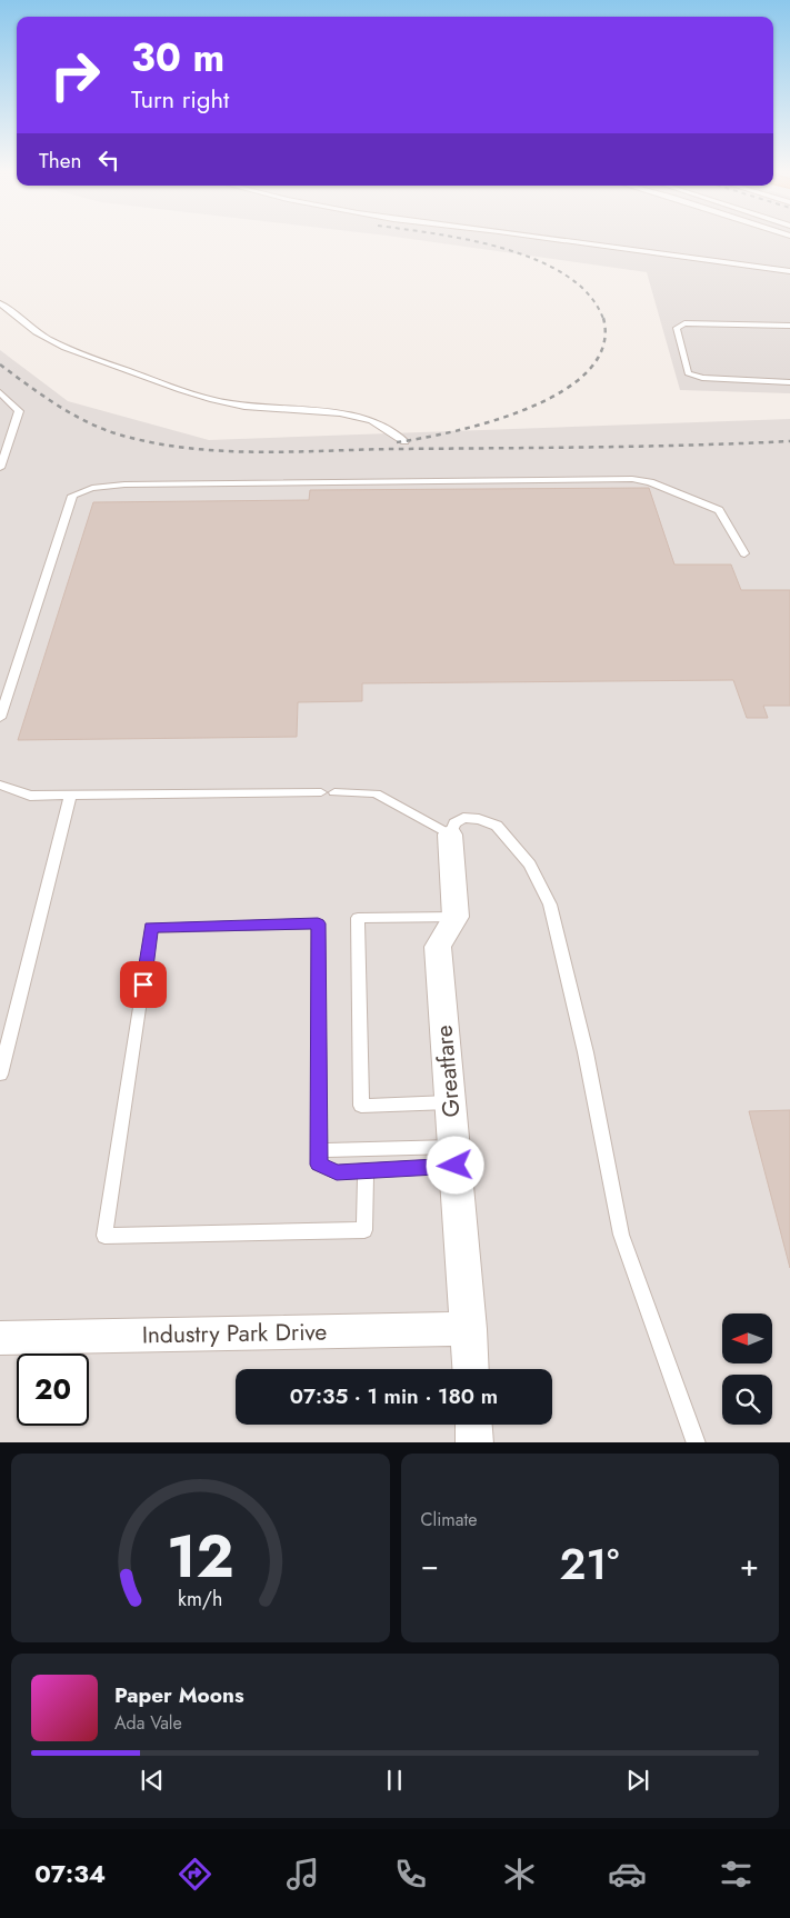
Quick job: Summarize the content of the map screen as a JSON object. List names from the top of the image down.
{
  "streets": {
    "street": ["Greatfare", "Industry Park Drive"]
  },
  "crossings": [
    ["Greatfare", "Industry Park Drive"]
  ],
  "north": "left",
  "page": {
    "turn": ["30 m", "Turn right"],
    "then": "Then",
    "limit": "20",
    "trip": "07:35 · 1 min · 180 m",
    "tile": "Climate",
    "heat": ["−", "21°", "+"],
    "song": ["Paper Moons", "Ada Vale"],
    "tabs": "07:34",
    "gauge": ["12", "km/h"]
  }
}
